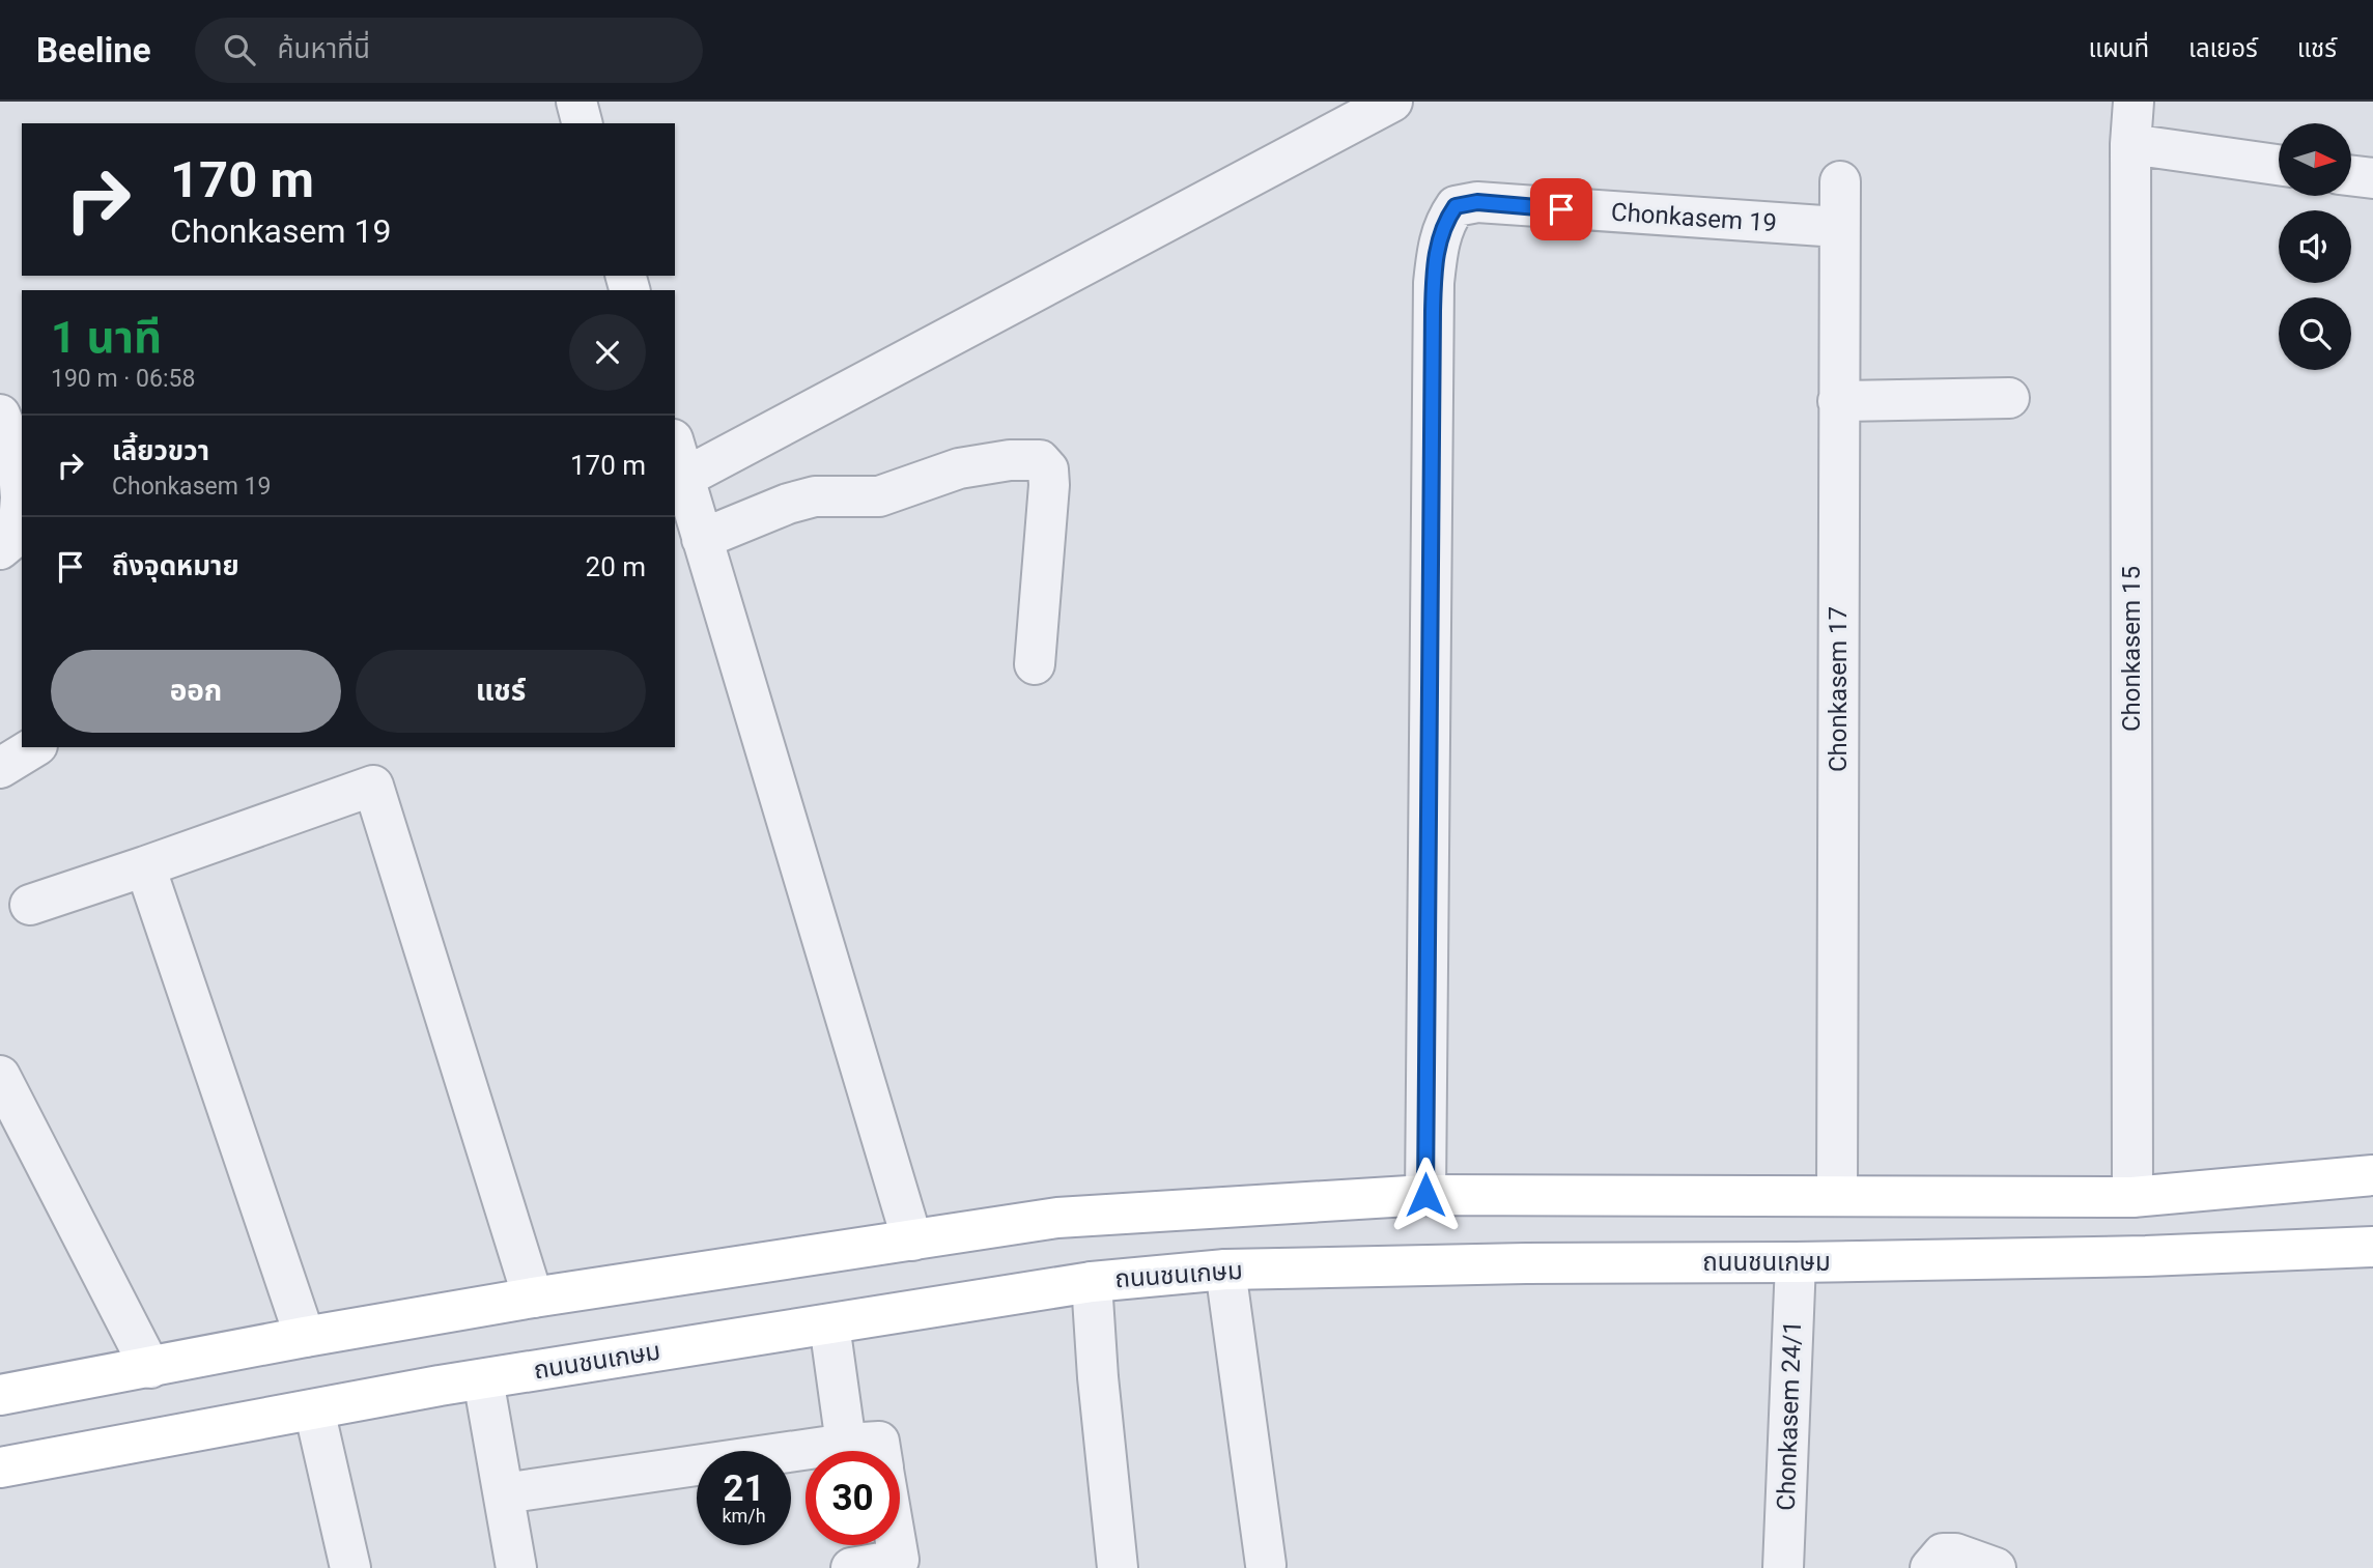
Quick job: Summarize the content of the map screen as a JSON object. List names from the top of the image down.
{
  "streets": {
    "main road": ["ถนนชนเกษม"],
    "street": [
      "Chonkasem 19",
      "Chonkasem 15",
      "Chonkasem 17",
      "Chonkasem 24/1"
    ]
  },
  "crossings": [
    ["Chonkasem 19", "Chonkasem 17"],
    ["ถนนชนเกษม", "Chonkasem 24/1"]
  ],
  "north": "right",
  "page": {
    "header": "Beeline",
    "search": "ค้นหาที่นี่",
    "nav": ["แผนที่", "เลเยอร์", "แชร์"],
    "turn": ["170 m", "Chonkasem 19"],
    "heading": ["1 นาที", "190 m · 06:58"],
    "list": [
      {
        "name": "เลี้ยวขวา",
        "note": "Chonkasem 19",
        "value": "170 m"
      },
      {
        "name": "ถึงจุดหมาย",
        "value": "20 m"
      }
    ],
    "buttons": ["ออก", "แชร์"],
    "speed": "21 km/h",
    "limit": "30"
  }
}
